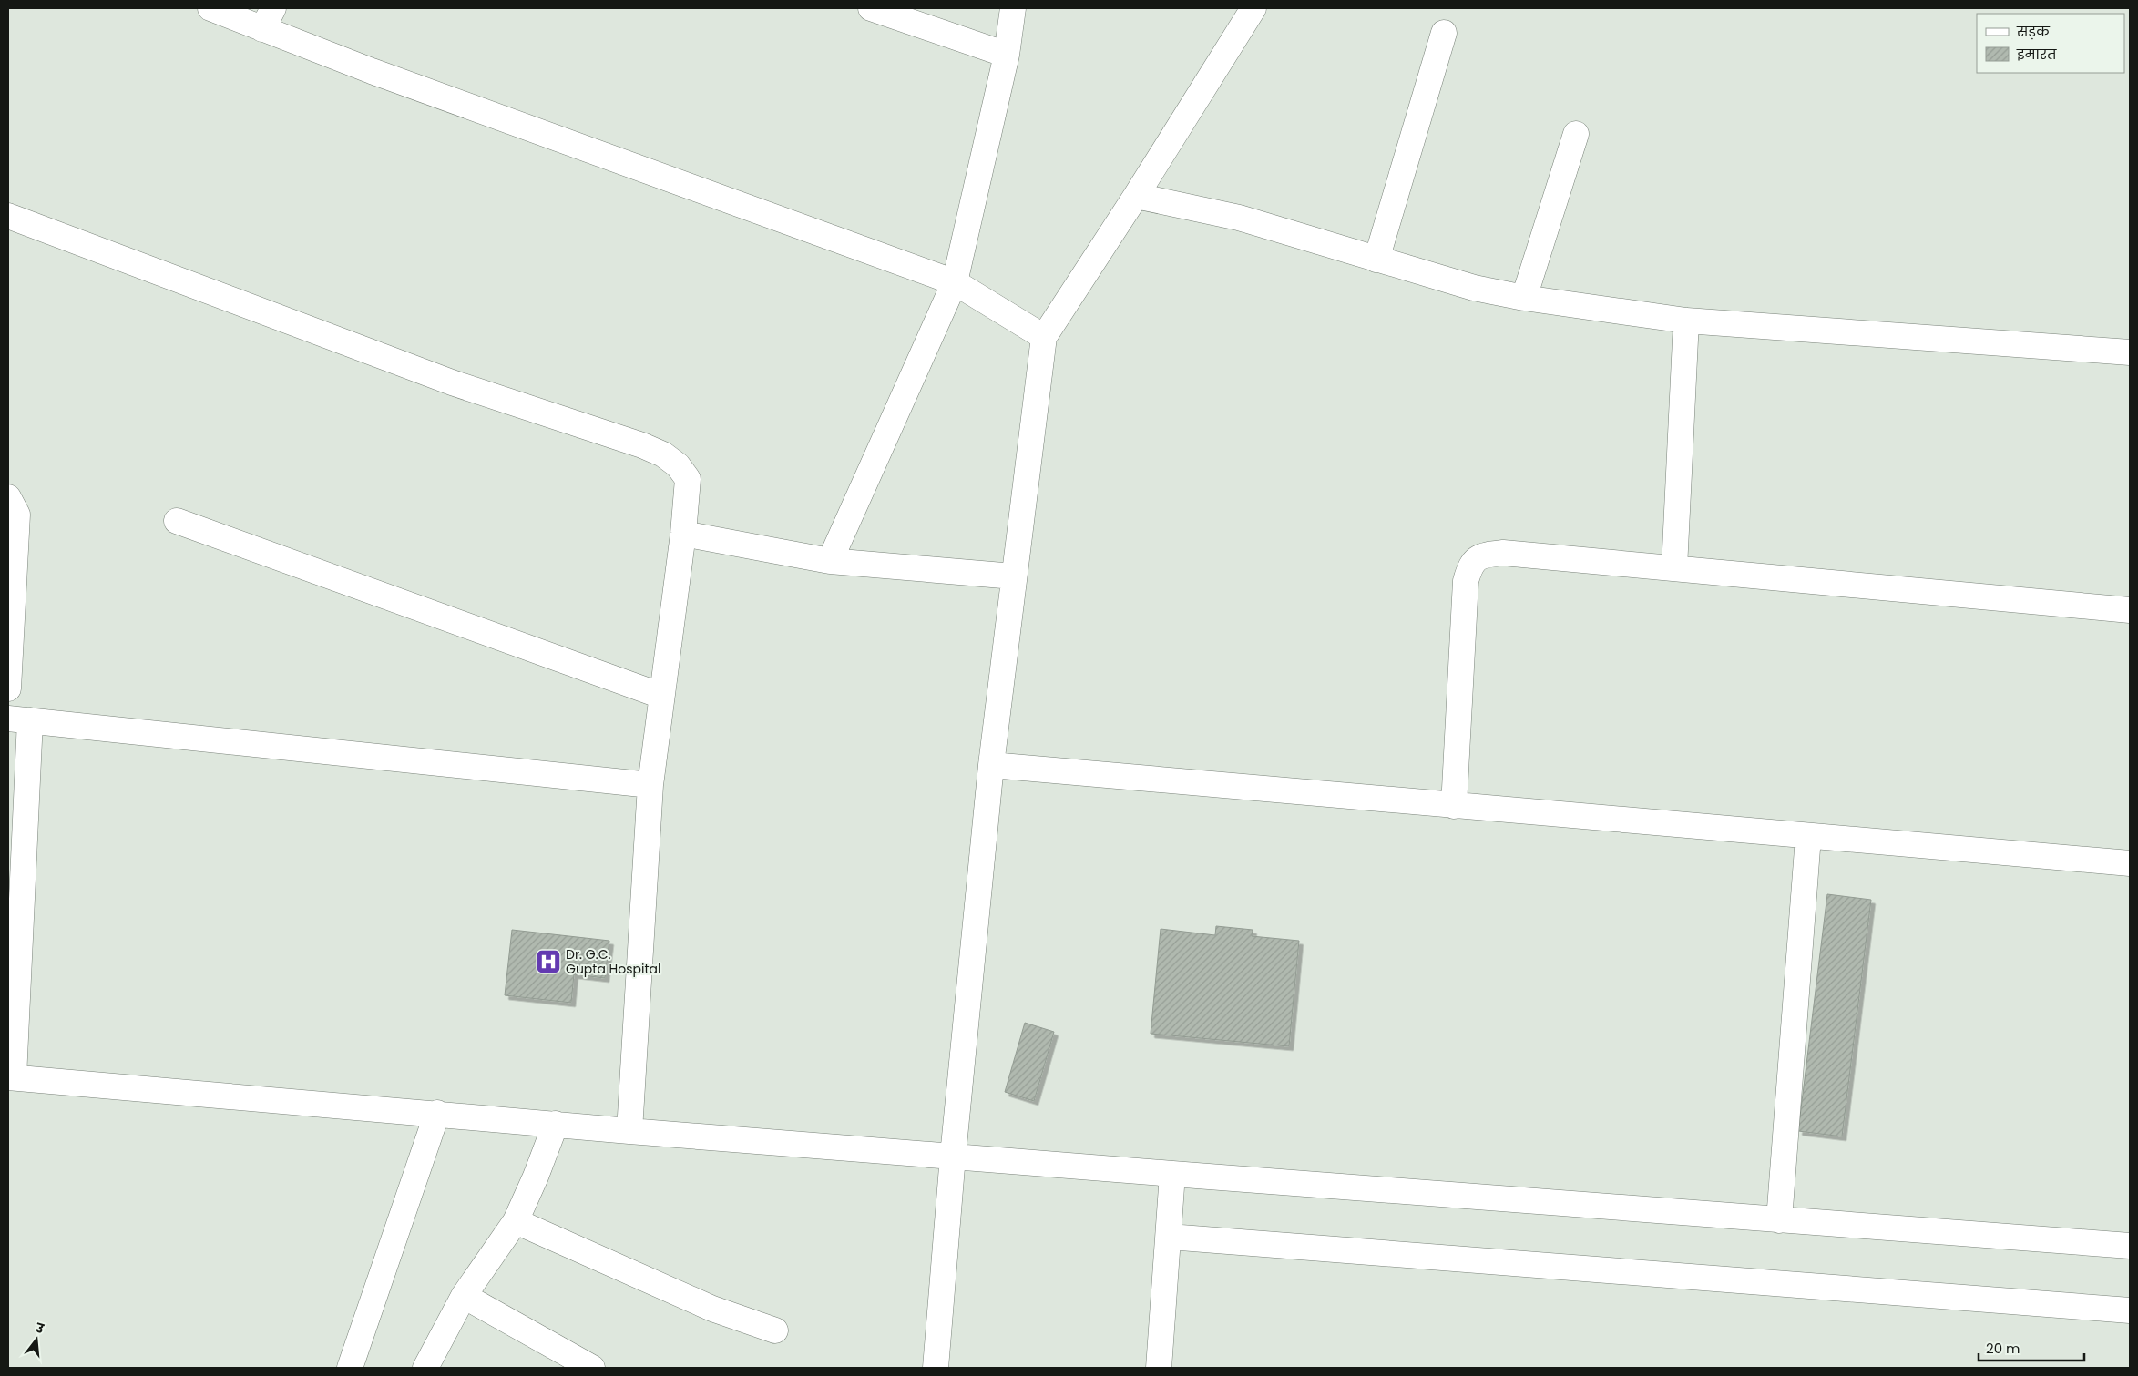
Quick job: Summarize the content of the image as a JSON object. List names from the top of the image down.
{
  "places": {
    "hospital": ["Dr. G.C. Gupta Hospital"]
  },
  "legend": ["सड़क", "इमारत"],
  "scale_bar": "20 m",
  "north": "top"
}
